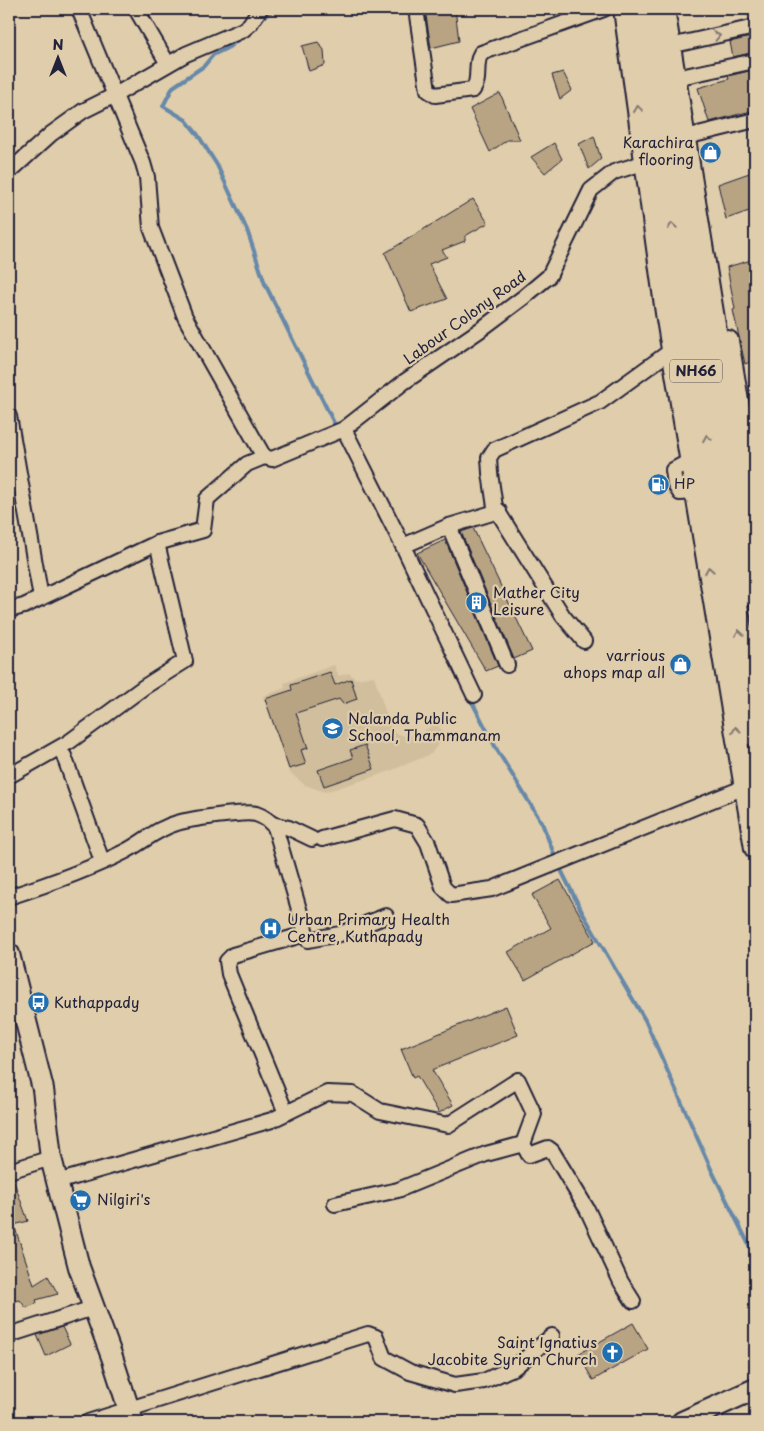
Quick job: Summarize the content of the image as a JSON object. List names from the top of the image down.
{
  "streets": {
    "highway": ["NH66"],
    "street": ["Labour Colony Road"]
  },
  "places": {
    "shop": ["Karachira flooring", "varrious ahops map all"],
    "fuel station": ["HP"],
    "building": ["Mather City Leisure"],
    "school or university": ["Nalanda Public School, Thammanam"],
    "hospital": ["Urban Primary Health Centre, Kuthapady"],
    "bus stop": ["Kuthappady"],
    "supermarket": ["Nilgiri's"],
    "church": ["Saint Ignatius Jacobite Syrian Church"]
  },
  "north": "top"
}
